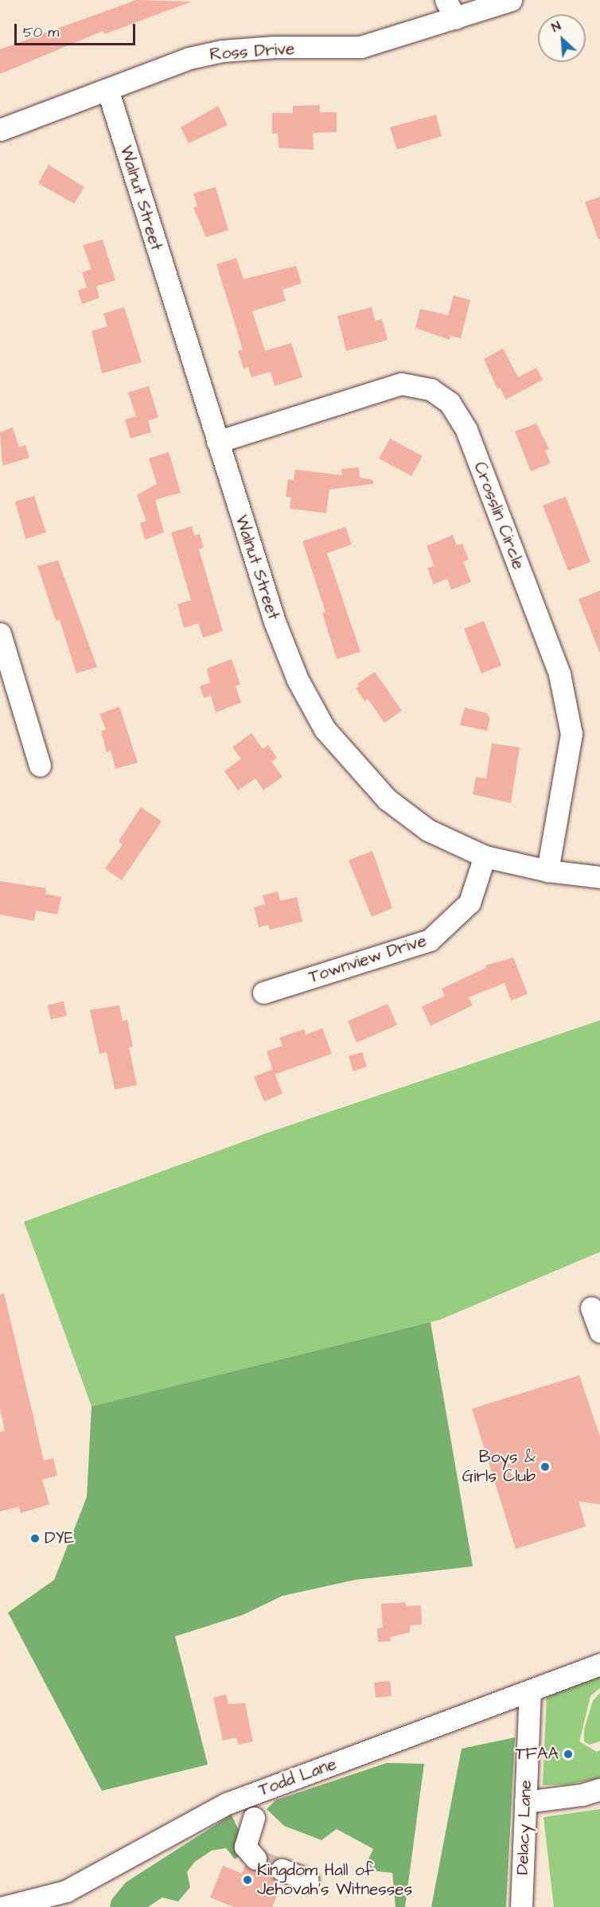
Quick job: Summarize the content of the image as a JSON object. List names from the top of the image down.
{
  "streets": {
    "street": [
      "Ross Drive",
      "Walnut Street",
      "Crosslin Circle",
      "Townview Drive",
      "Todd Lane",
      "Delacy Lane"
    ]
  },
  "crossings": [
    ["Ross Drive", "Walnut Street"],
    ["Walnut Street", "Crosslin Circle"],
    ["Walnut Street", "Townview Drive"],
    ["Todd Lane", "Delacy Lane"]
  ],
  "places": [
    "Boys & Girls Club",
    "DYE",
    "TFAA",
    "Kingdom Hall of Jehovah's Witnesses"
  ],
  "scale_bar": "50 m",
  "north": "top left"
}
